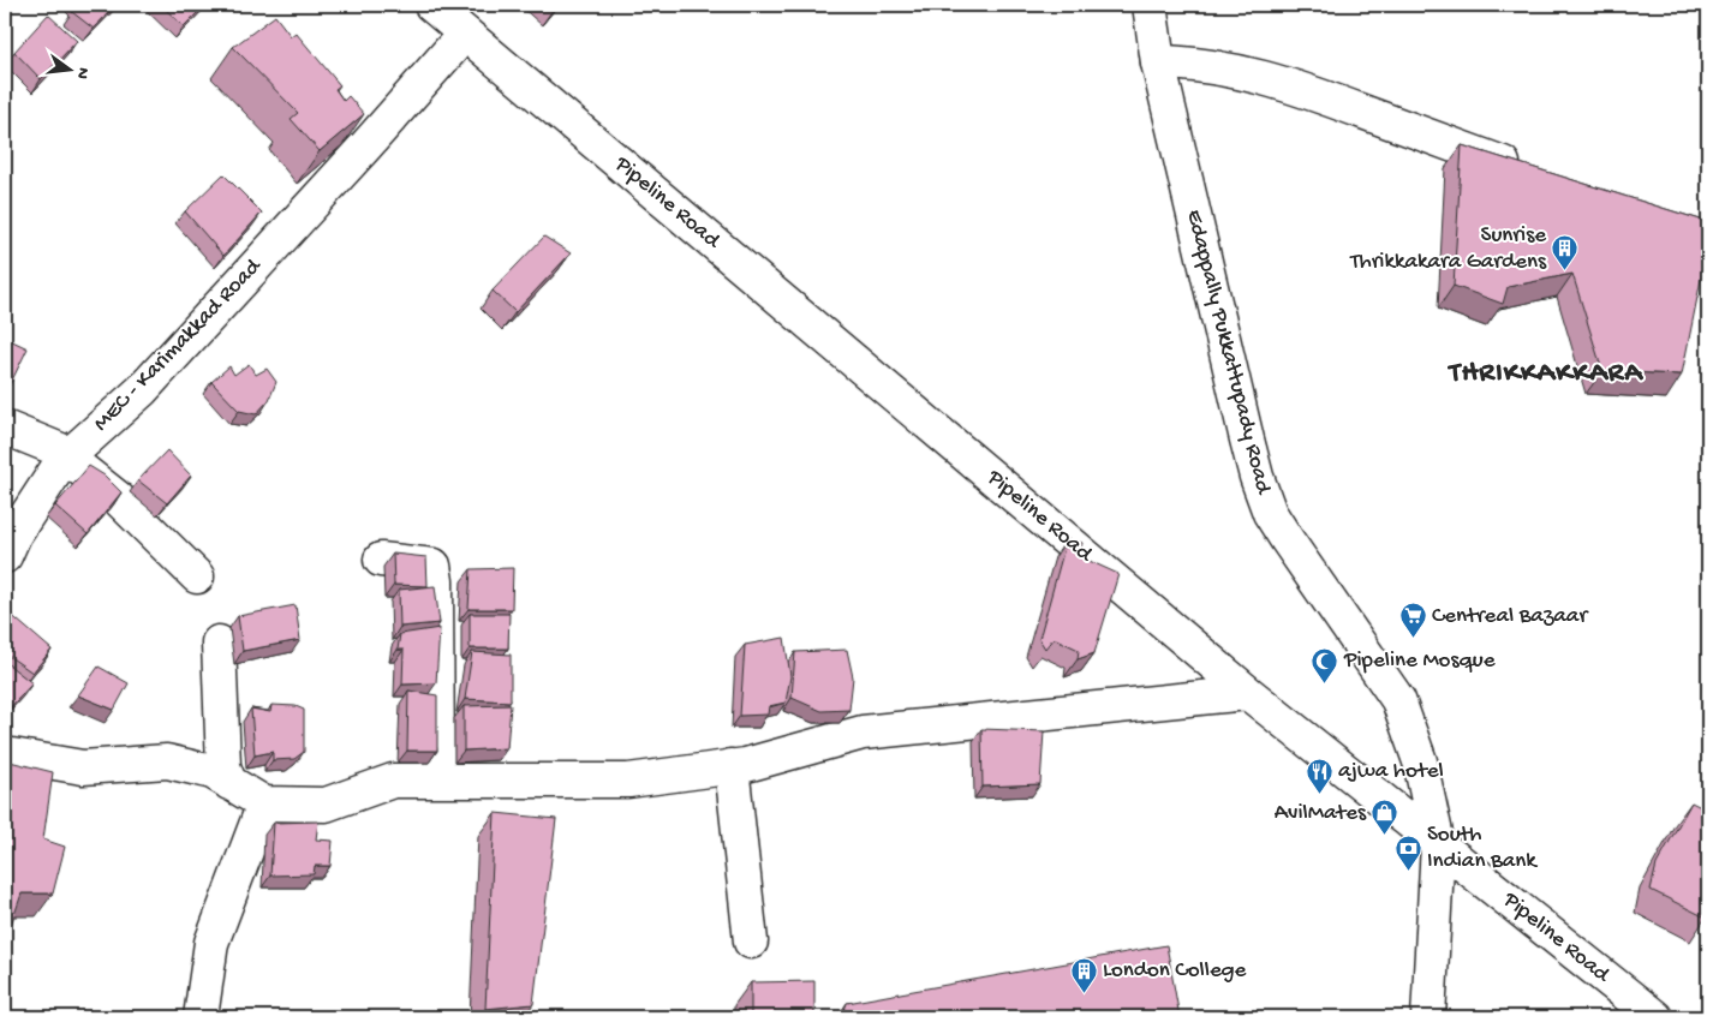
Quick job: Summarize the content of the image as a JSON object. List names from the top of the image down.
{
  "streets": {
    "street": ["Pipeline Road", "MEC - Karimakkad Road", "Edappally Pukkattupady Road"]
  },
  "crossings": [
    ["Pipeline Road", "MEC - Karimakkad Road"],
    ["Pipeline Road", "Edappally Pukkattupady Road"]
  ],
  "districts": ["THRIKKAKKARA"],
  "places": {
    "building": ["Sunrise Thrikkakara Gardens", "London College"],
    "supermarket": ["Centreal Bazaar"],
    "mosque": ["Pipeline Mosque"],
    "restaurant": ["ajwa hotel"],
    "shop": ["AvilMates"],
    "bank": ["South Indian Bank"]
  },
  "north": "right"
}
